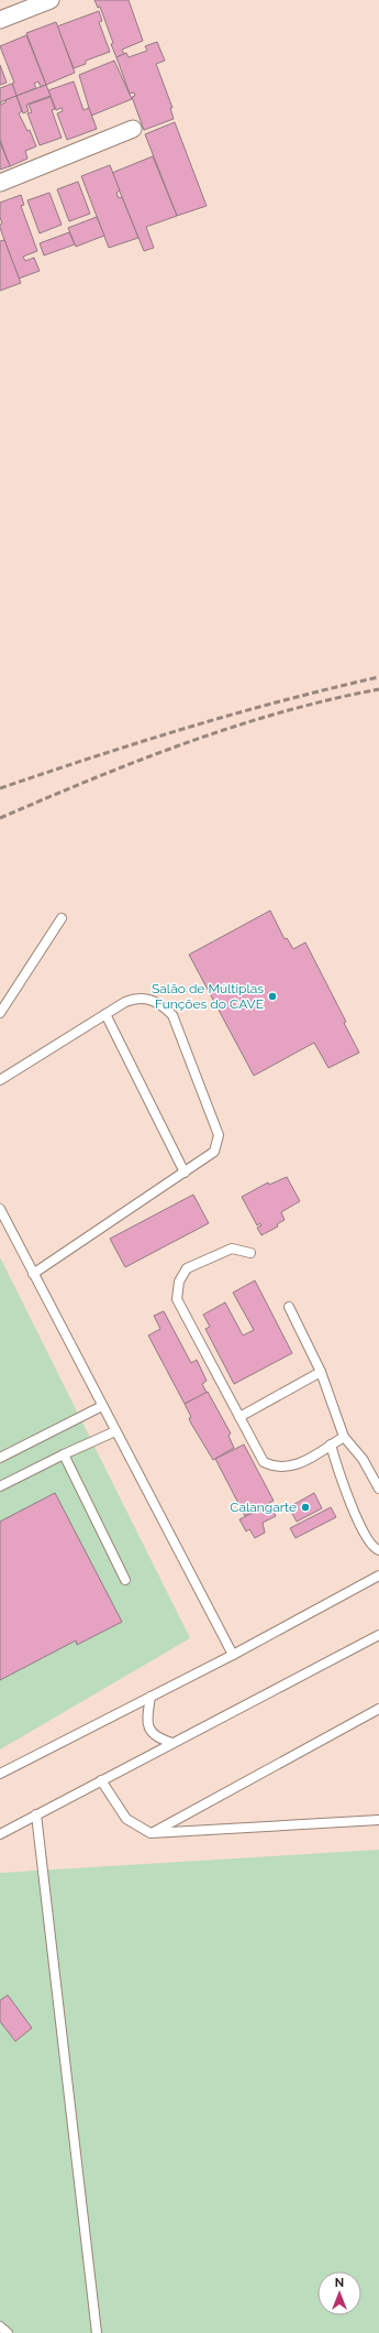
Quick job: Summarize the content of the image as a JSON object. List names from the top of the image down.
{
  "places": ["Salão de Múltiplas Funções do CAVE", "Calangarte"],
  "north": "top"
}
